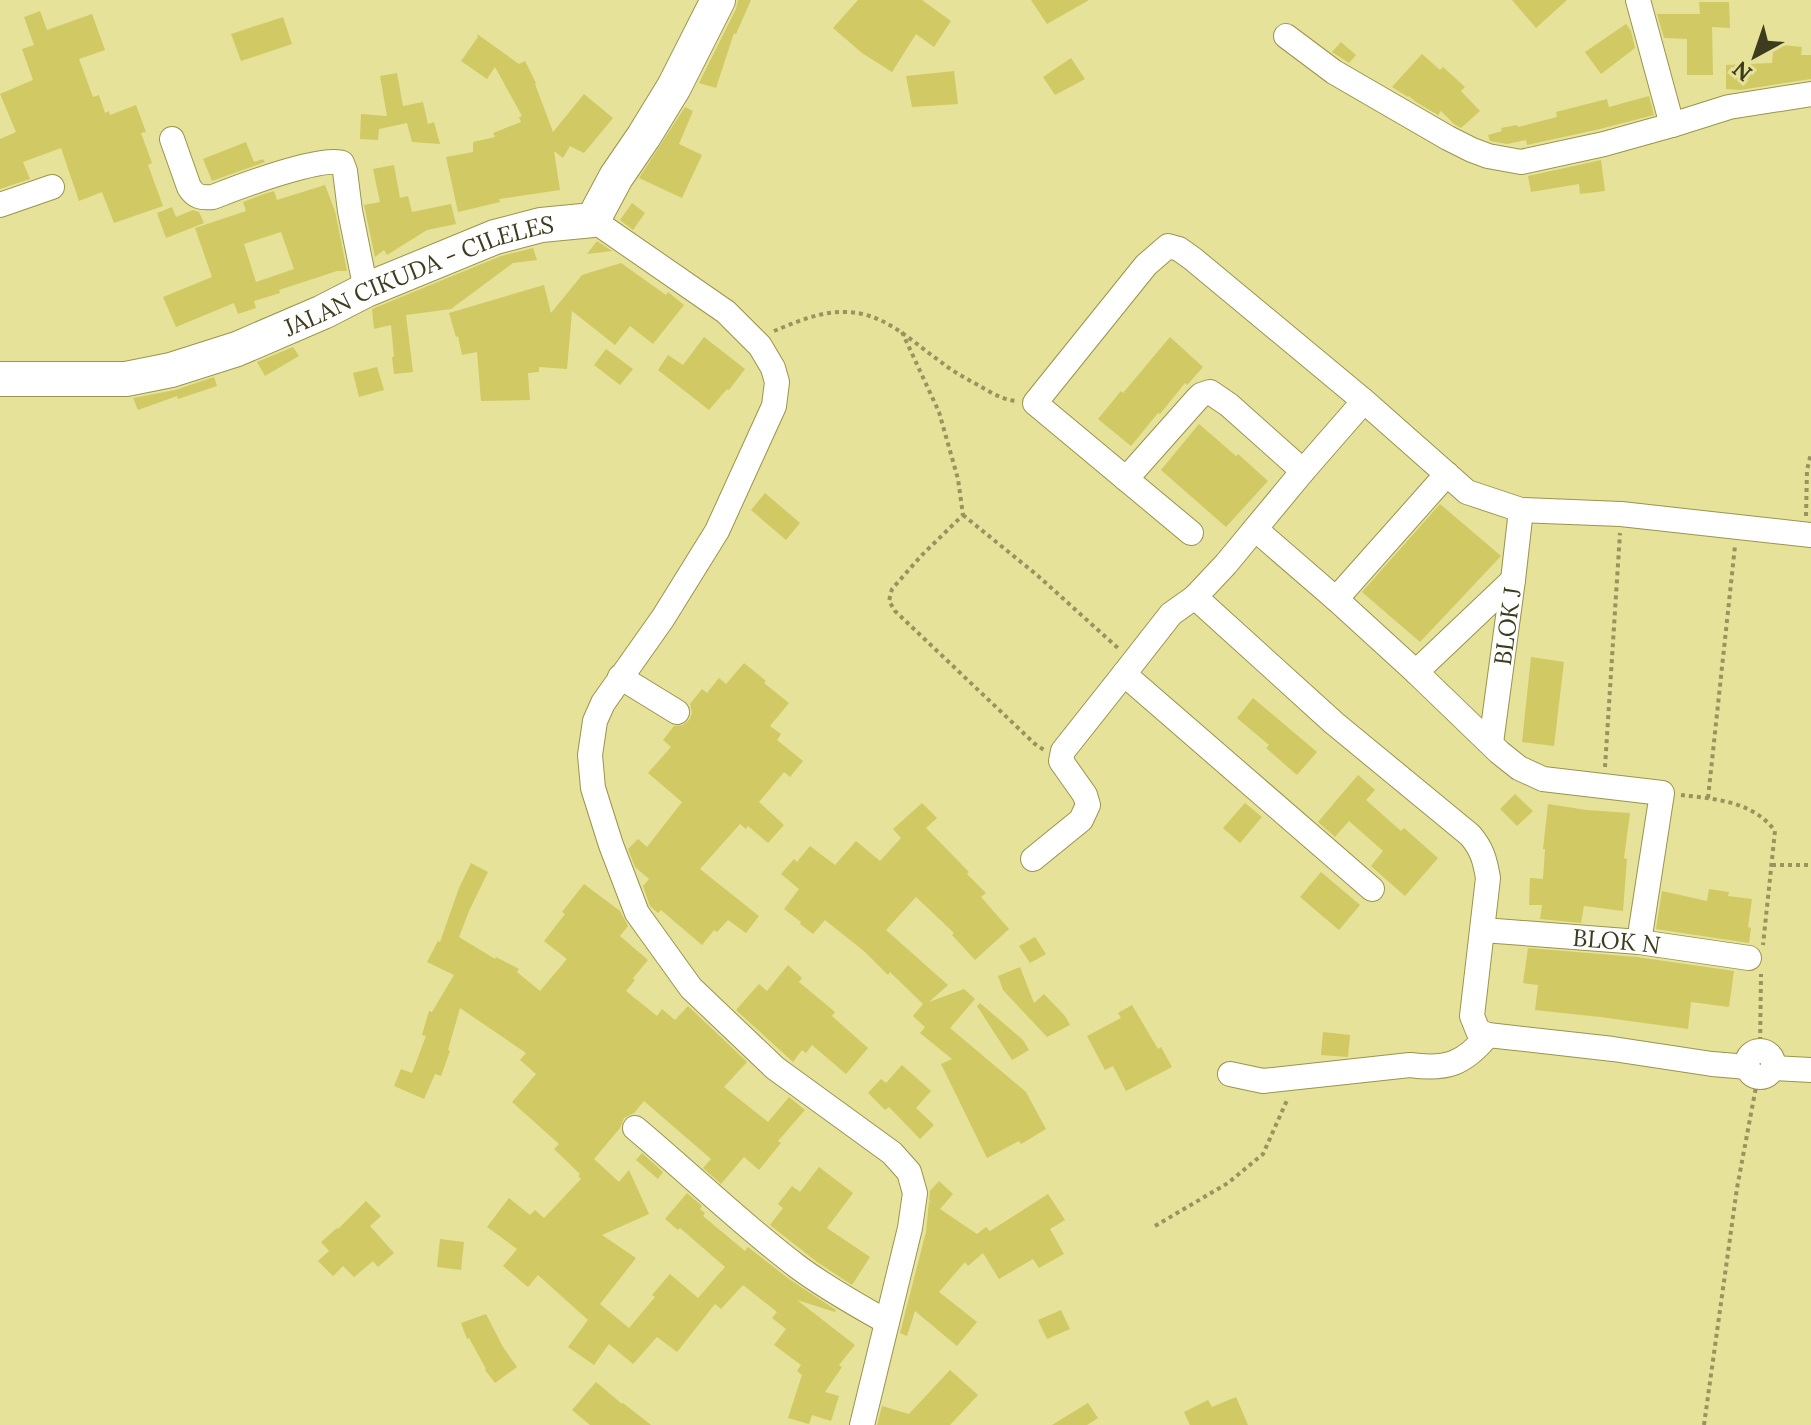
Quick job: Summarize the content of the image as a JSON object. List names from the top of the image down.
{
  "streets": {
    "street": ["JALAN CIKUDA - CILELES", "BLOK J", "BLOK N"]
  },
  "north": "bottom left"
}
